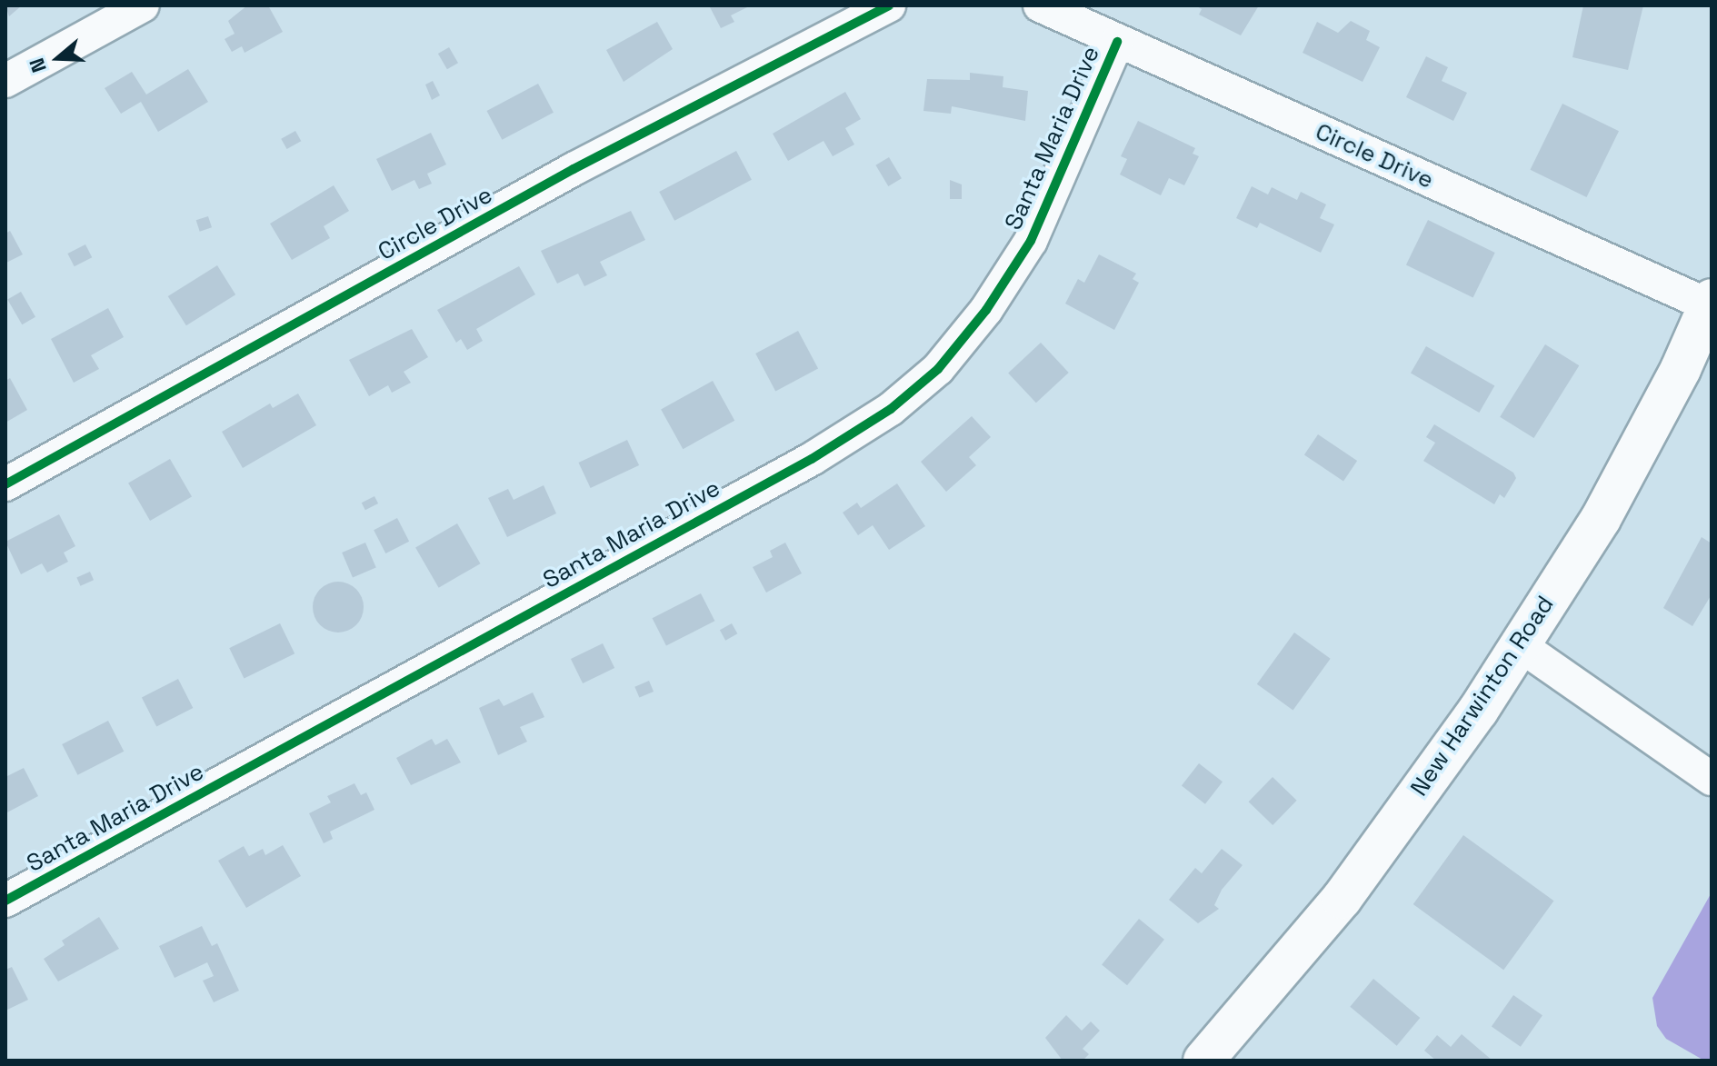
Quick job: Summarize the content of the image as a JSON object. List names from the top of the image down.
{
  "streets": {
    "main road": ["New Harwinton Road"],
    "street": ["Santa Maria Drive", "Circle Drive"]
  },
  "crossings": [
    ["Santa Maria Drive", "Circle Drive"],
    ["Circle Drive", "New Harwinton Road"]
  ],
  "north": "left"
}
